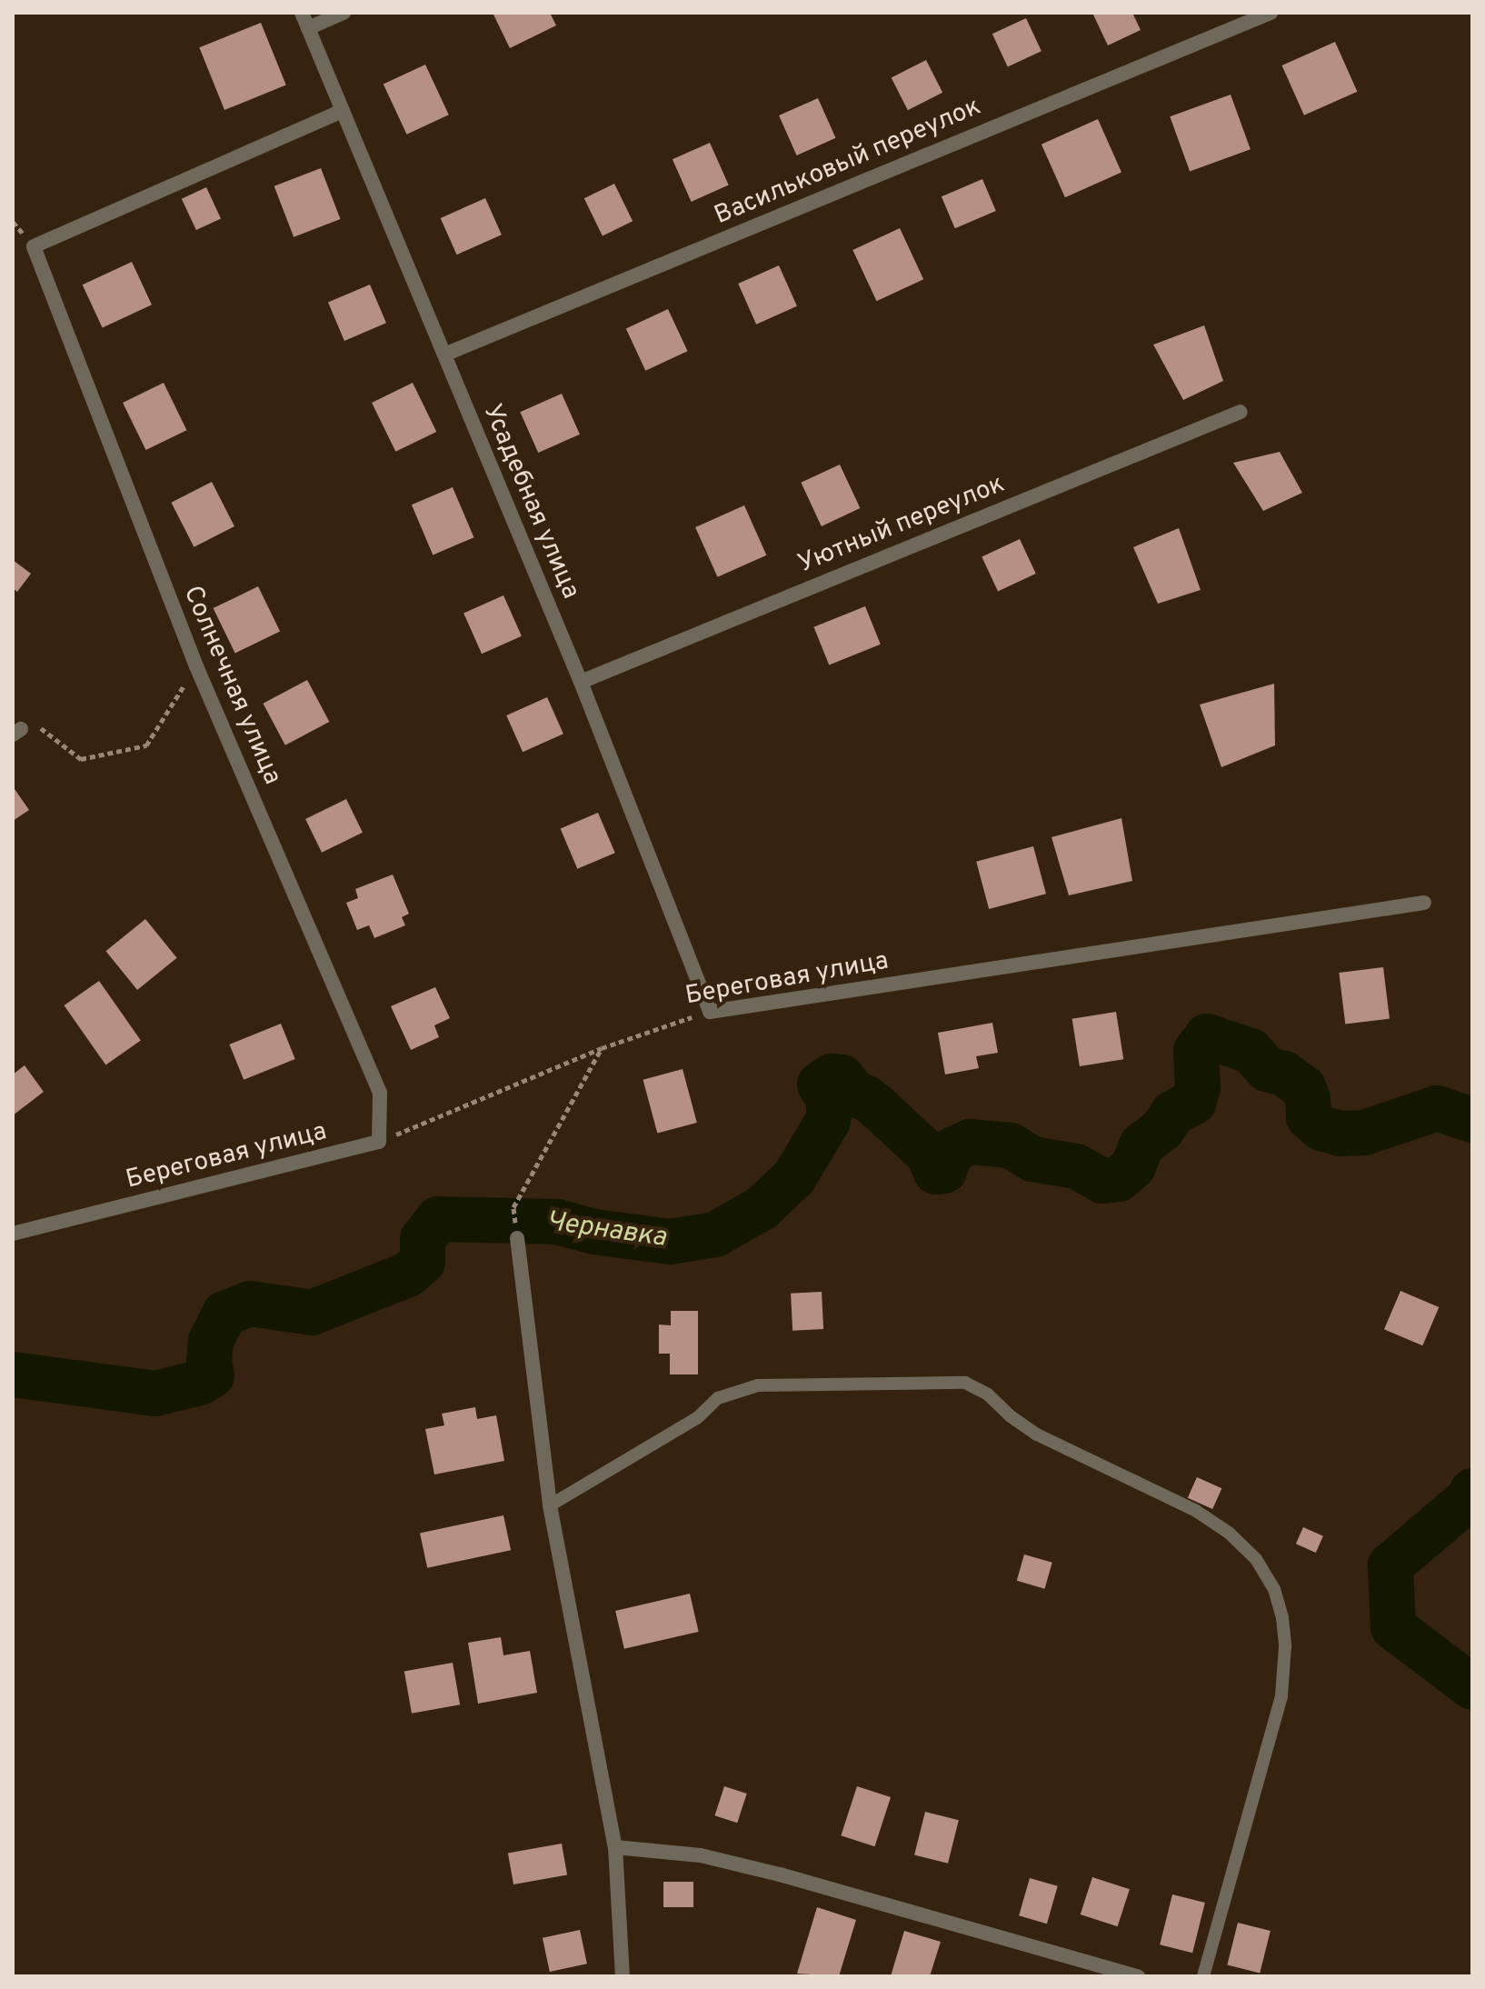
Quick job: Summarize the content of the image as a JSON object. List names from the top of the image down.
{
  "streets": {
    "street": [
      "Васильковый переулок",
      "Усадебная улица",
      "Уютный переулок",
      "Солнечная улица",
      "Береговая улица"
    ]
  },
  "crossings": [
    ["Васильковый переулок", "Усадебная улица"],
    ["Усадебная улица", "Уютный переулок"],
    ["Усадебная улица", "Солнечная улица"],
    ["Усадебная улица", "Береговая улица"],
    ["Солнечная улица", "Береговая улица"]
  ],
  "water": ["Чернавка"]
}
